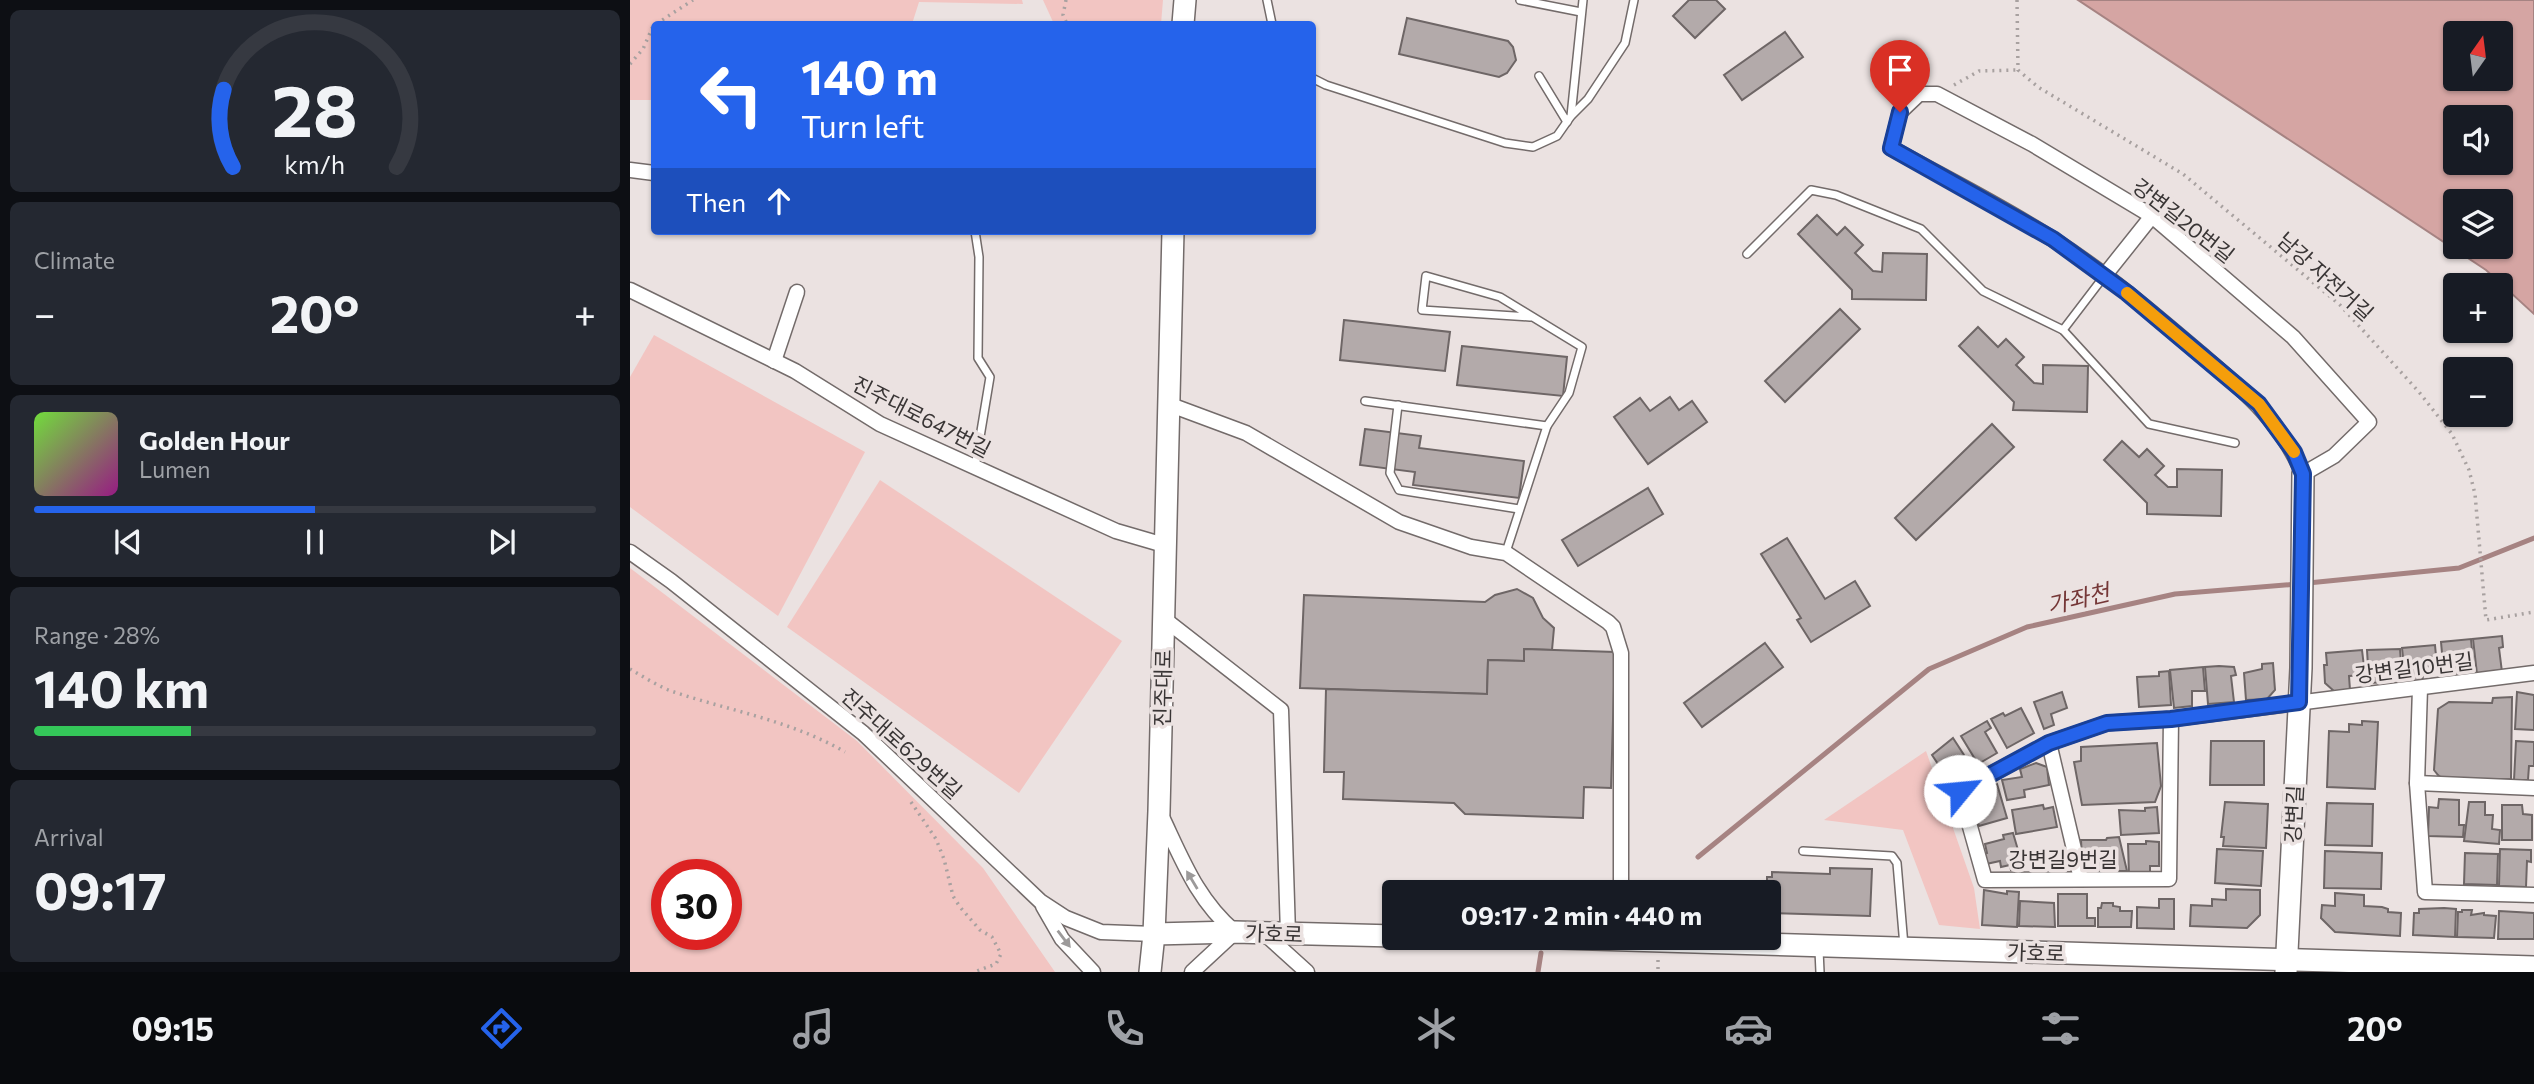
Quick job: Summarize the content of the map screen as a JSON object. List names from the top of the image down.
{
  "streets": {
    "street": [
      "강변길20번길",
      "진주대로647번길",
      "강변길10번길",
      "진주대로",
      "진주대로629번길",
      "강변길",
      "강변길9번길",
      "가호로"
    ],
    "path": ["남강 자전거길"]
  },
  "crossings": [
    ["강변길20번길", "강변길"],
    ["진주대로647번길", "진주대로"],
    ["강변길10번길", "강변길"],
    ["강변길10번길", "강변길9번길"],
    ["진주대로", "진주대로629번길"],
    ["진주대로", "가호로"],
    ["진주대로629번길", "가호로"],
    ["강변길", "강변길9번길"],
    ["강변길", "가호로"]
  ],
  "water": ["가좌천"],
  "north": "top",
  "page": {
    "map_buttons": ["+", "−"],
    "turn": ["140 m", "Turn left"],
    "then": "Then",
    "tile": [
      "Climate",
      ["Range · 28%", "140 km"],
      ["Arrival", "09:17"]
    ],
    "heat": ["−", "20°", "+"],
    "song": ["Golden Hour", "Lumen"],
    "limit": "30",
    "trip": "09:17 · 2 min · 440 m",
    "tabs": ["09:15", "20°"],
    "gauge": ["28", "km/h"]
  }
}
